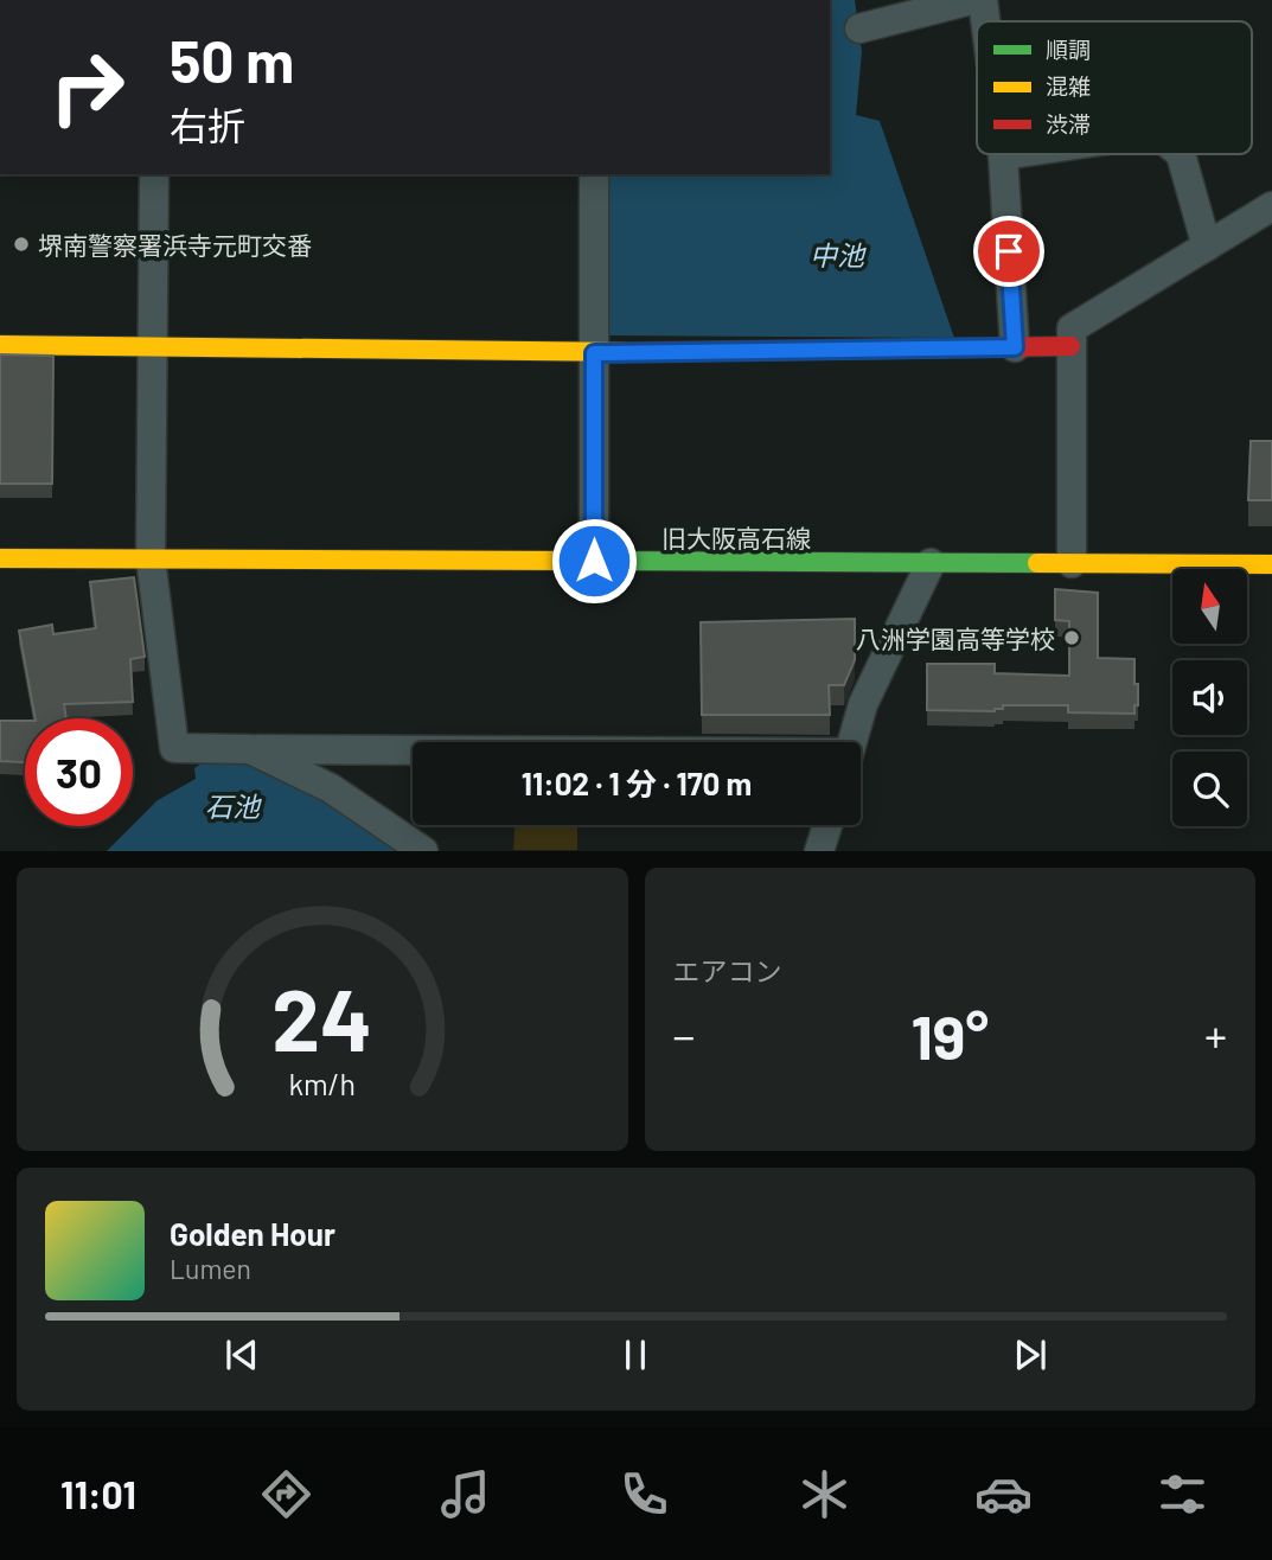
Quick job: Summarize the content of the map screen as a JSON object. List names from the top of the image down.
{
  "streets": {
    "main road": ["旧大阪高石線"]
  },
  "water": ["中池", "石池"],
  "places": ["堺南警察署浜寺元町交番", "八洲学園高等学校"],
  "legend": ["順調", "混雑", "渋滞"],
  "north": "top",
  "page": {
    "turn": ["50 m", "右折"],
    "limit": "30",
    "trip": "11:02 · 1 分 · 170 m",
    "tile": "エアコン",
    "heat": ["−", "19°", "+"],
    "song": ["Golden Hour", "Lumen"],
    "tabs": "11:01",
    "gauge": ["24", "km/h"]
  }
}
